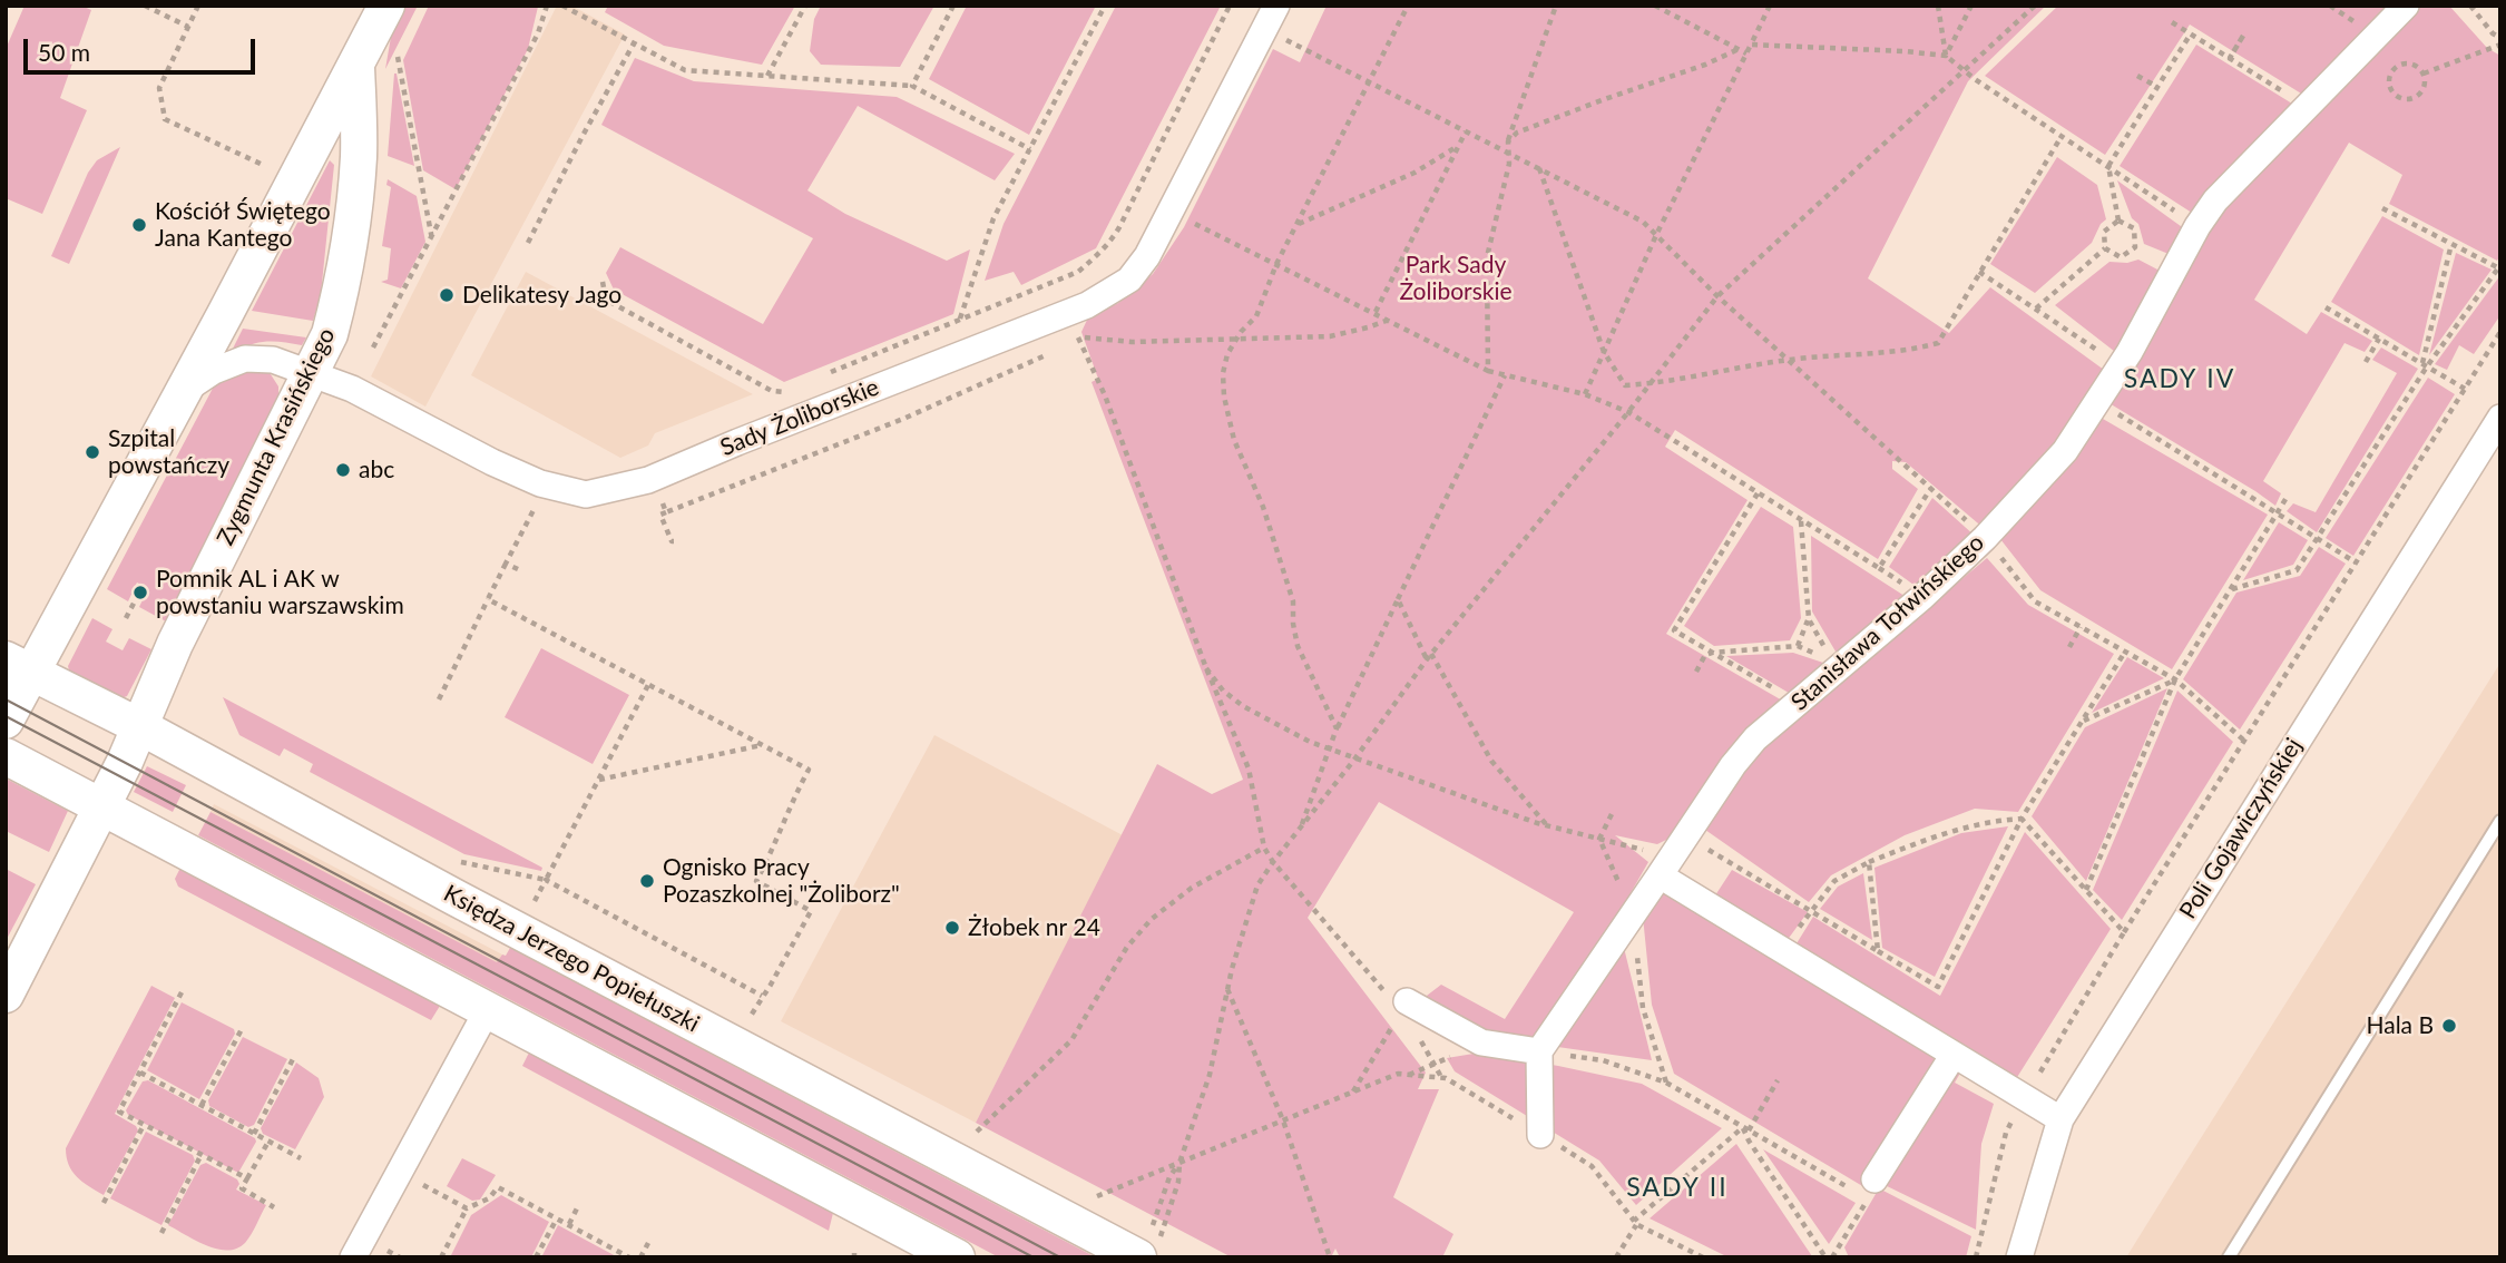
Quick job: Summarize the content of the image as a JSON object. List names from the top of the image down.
{
  "streets": {
    "main road": ["Zygmunta Krasińskiego", "Księdza Jerzego Popiełuszki"],
    "street": ["Sady Żoliborskie", "Stanisława Tołwińskiego", "Poli Gojawiczyńskiej"]
  },
  "crossings": [
    ["Sady Żoliborskie", "Zygmunta Krasińskiego"],
    ["Zygmunta Krasińskiego", "Księdza Jerzego Popiełuszki"]
  ],
  "districts": ["SADY IV", "SADY II"],
  "parks": ["Park Sady Żoliborskie"],
  "places": [
    "Kościół Świętego Jana Kantego",
    "Delikatesy Jago",
    "Szpital powstańczy",
    "abc",
    "Pomnik AL i AK w powstaniu warszawskim",
    "Ognisko Pracy Pozaszkolnej \"Żoliborz\"",
    "Żłobek nr 24",
    "Hala B"
  ],
  "scale_bar": "50 m"
}
